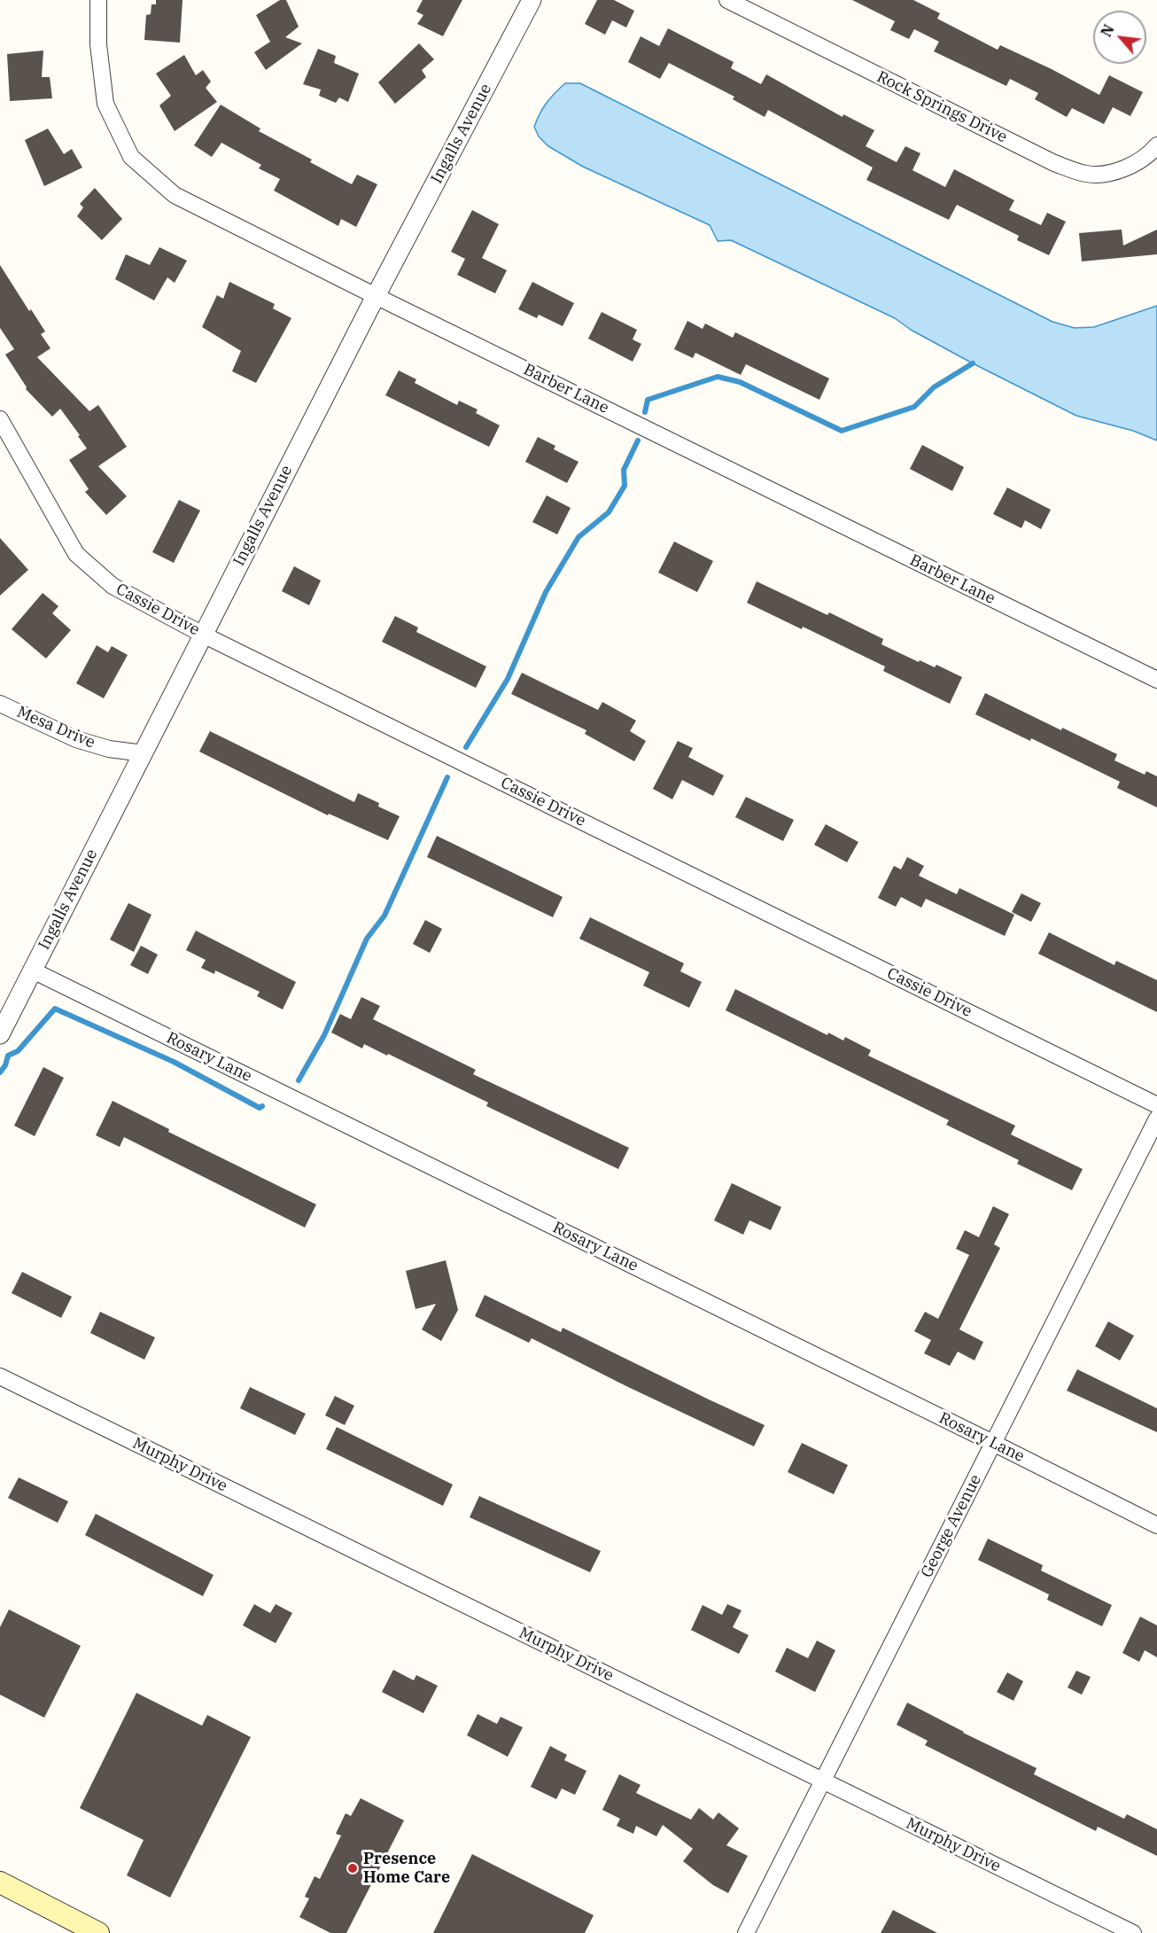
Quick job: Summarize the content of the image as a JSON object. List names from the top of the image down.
{
  "streets": {
    "street": [
      "Rock Springs Drive",
      "Ingalls Avenue",
      "Barber Lane",
      "Cassie Drive",
      "Mesa Drive",
      "Rosary Lane",
      "Murphy Drive",
      "George Avenue"
    ]
  },
  "crossings": [
    ["Ingalls Avenue", "Barber Lane"],
    ["Ingalls Avenue", "Cassie Drive"],
    ["Ingalls Avenue", "Mesa Drive"],
    ["Ingalls Avenue", "Rosary Lane"],
    ["Rosary Lane", "George Avenue"],
    ["Murphy Drive", "George Avenue"]
  ],
  "places": ["Presence Home Care"],
  "north": "top left"
}
